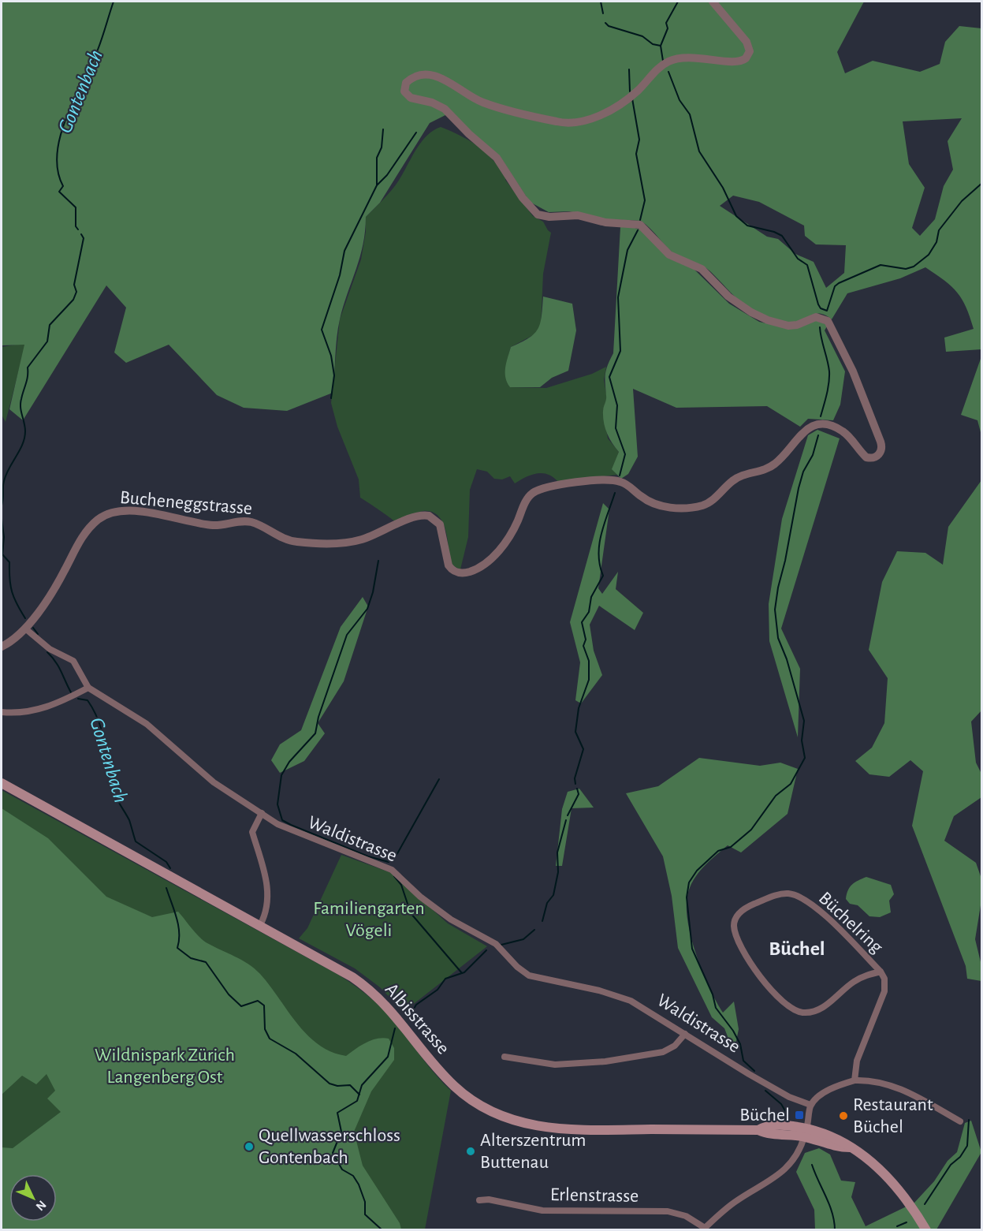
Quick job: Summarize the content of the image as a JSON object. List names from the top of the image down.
{
  "streets": {
    "main road": ["Albisstrasse"],
    "street": [
      "Bucheneggstrasse",
      "Waldistrasse",
      "Büchelring",
      "Erlenstrasse"
    ]
  },
  "crossings": [
    ["Bucheneggstrasse", "Waldistrasse"]
  ],
  "districts": ["Büchel"],
  "water": ["Gontenbach"],
  "parks": ["Familiengarten Vögeli", "Wildnispark Zürich Langenberg Ost"],
  "places": {
    "transit": ["Büchel"],
    "other": ["Restaurant Büchel", "Quellwasserschloss Gontenbach", "Alterszentrum Buttenau"]
  },
  "north": "bottom right"
}
